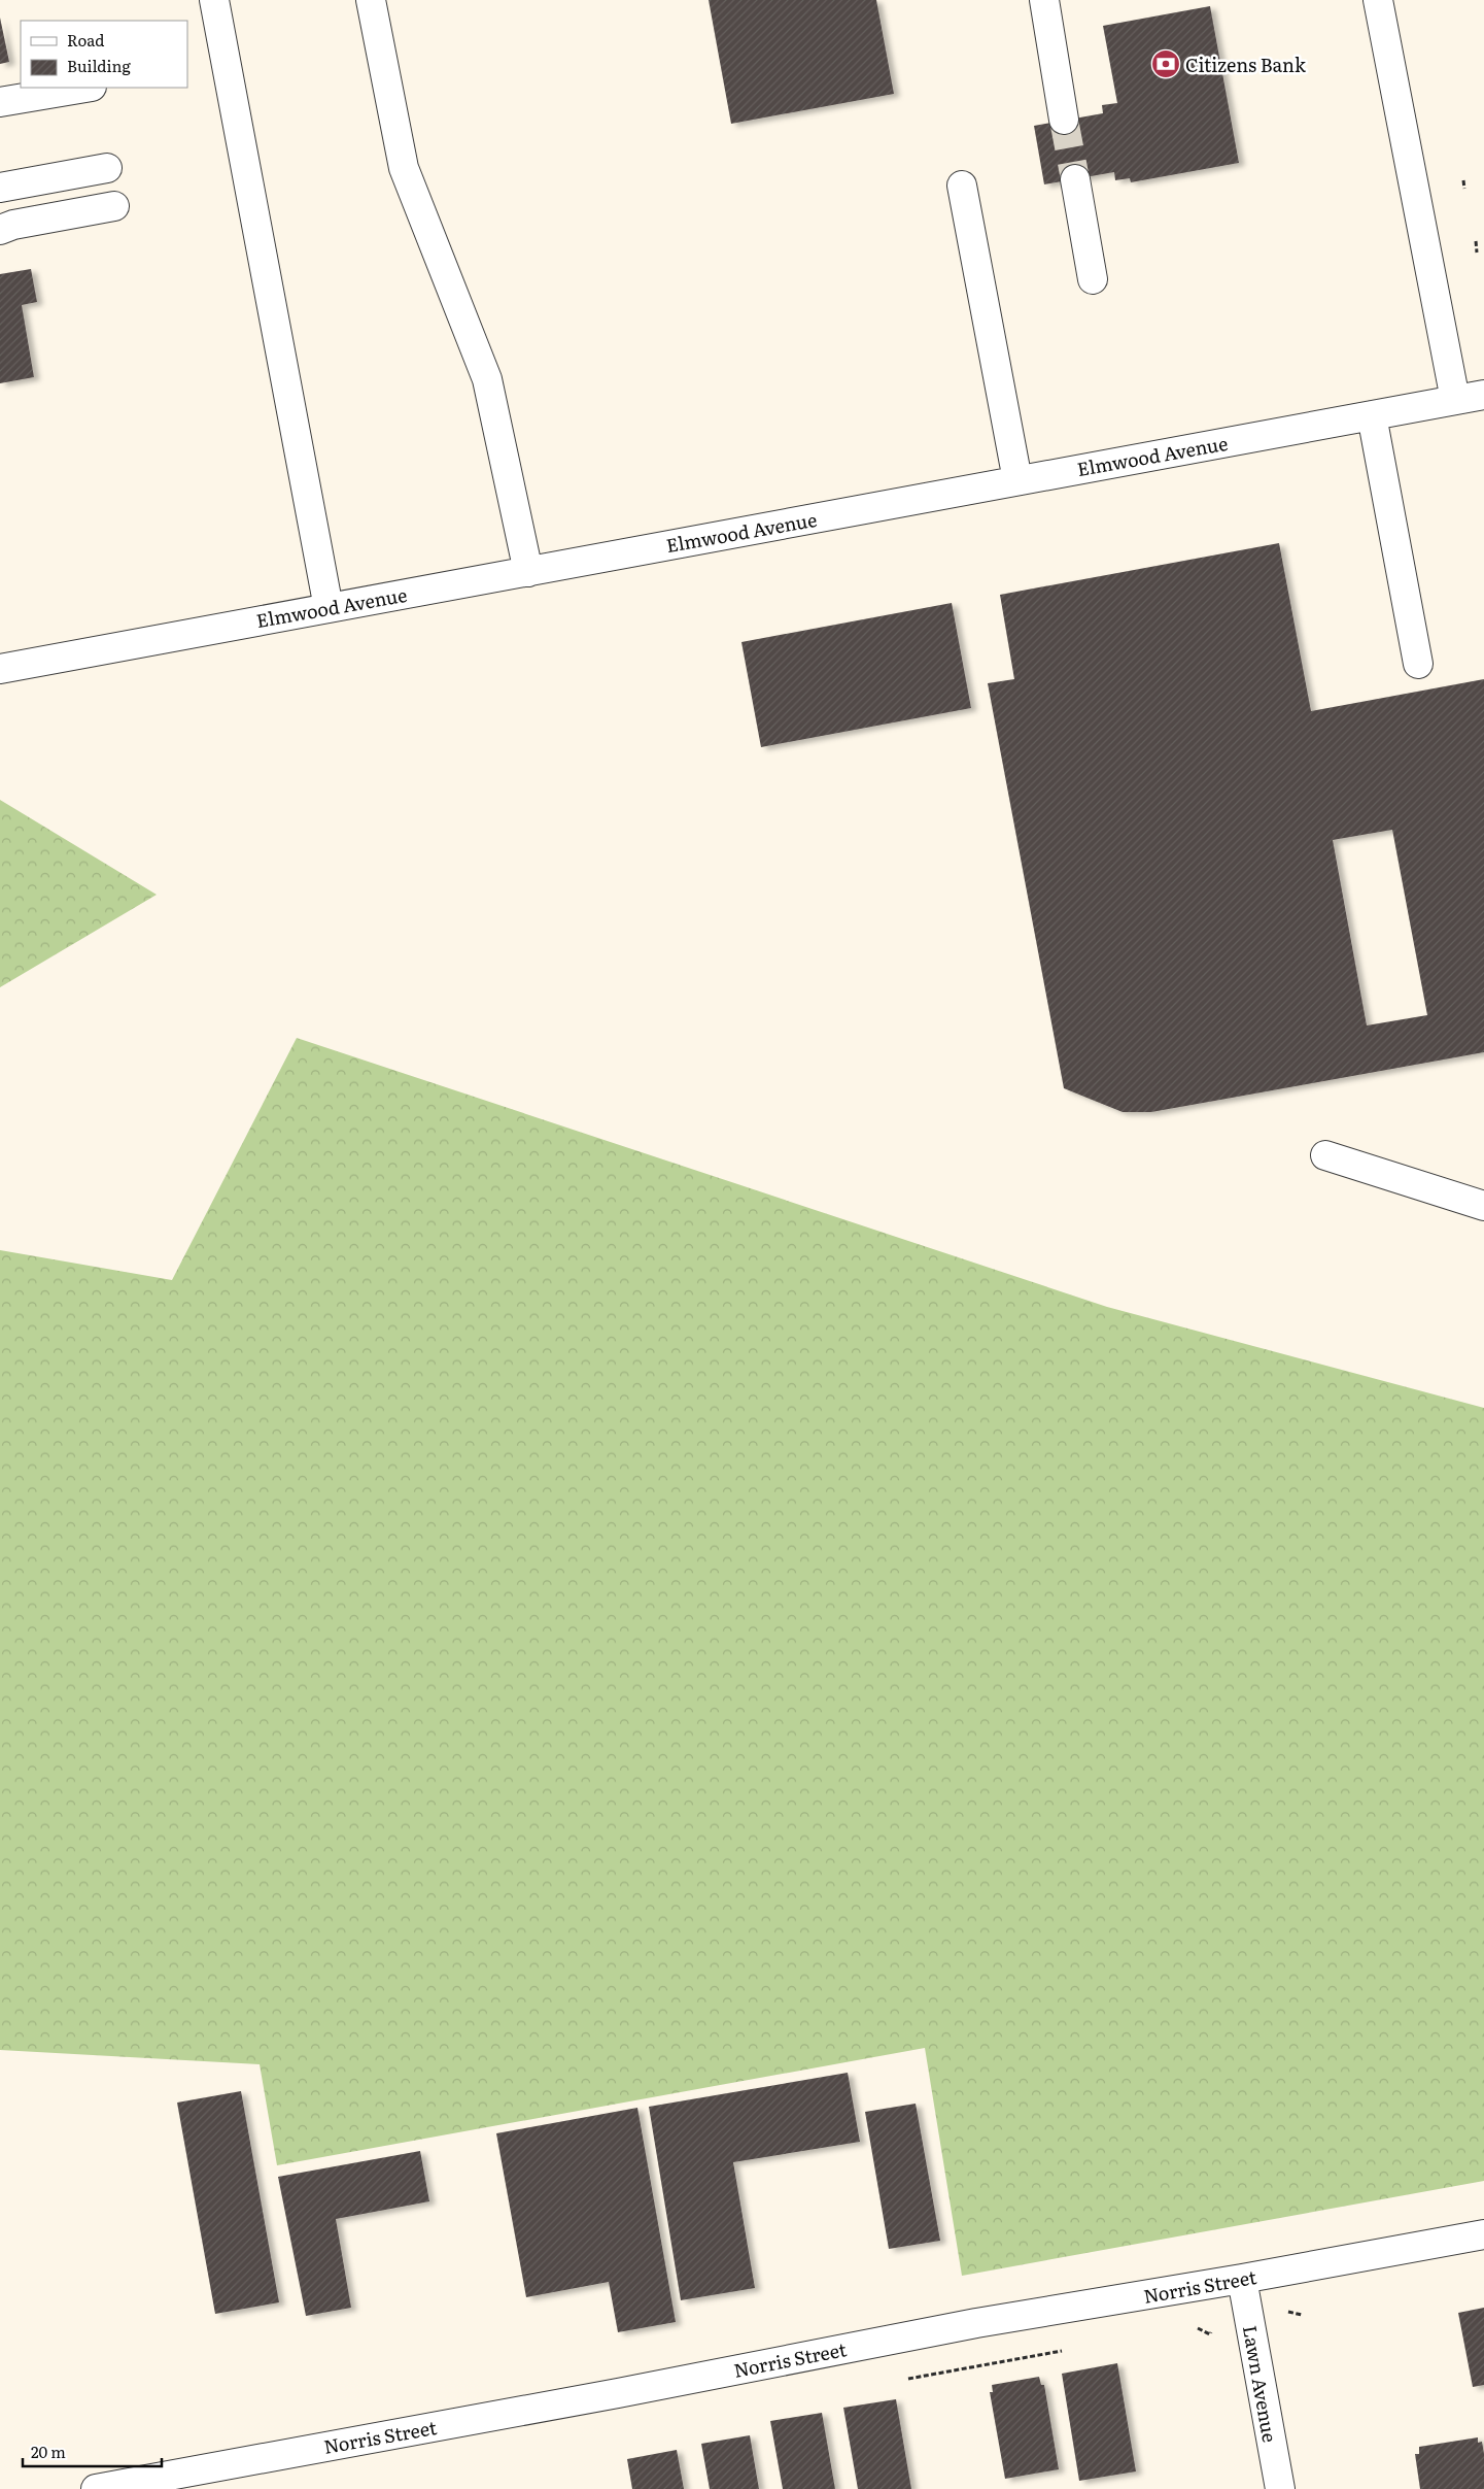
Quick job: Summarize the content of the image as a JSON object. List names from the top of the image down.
{
  "streets": {
    "street": ["Elmwood Avenue", "Norris Street", "Lawn Avenue"]
  },
  "crossings": [
    ["Norris Street", "Lawn Avenue"]
  ],
  "places": {
    "bank": ["Citizens Bank"]
  },
  "legend": ["Road", "Building"],
  "scale_bar": "20 m"
}
